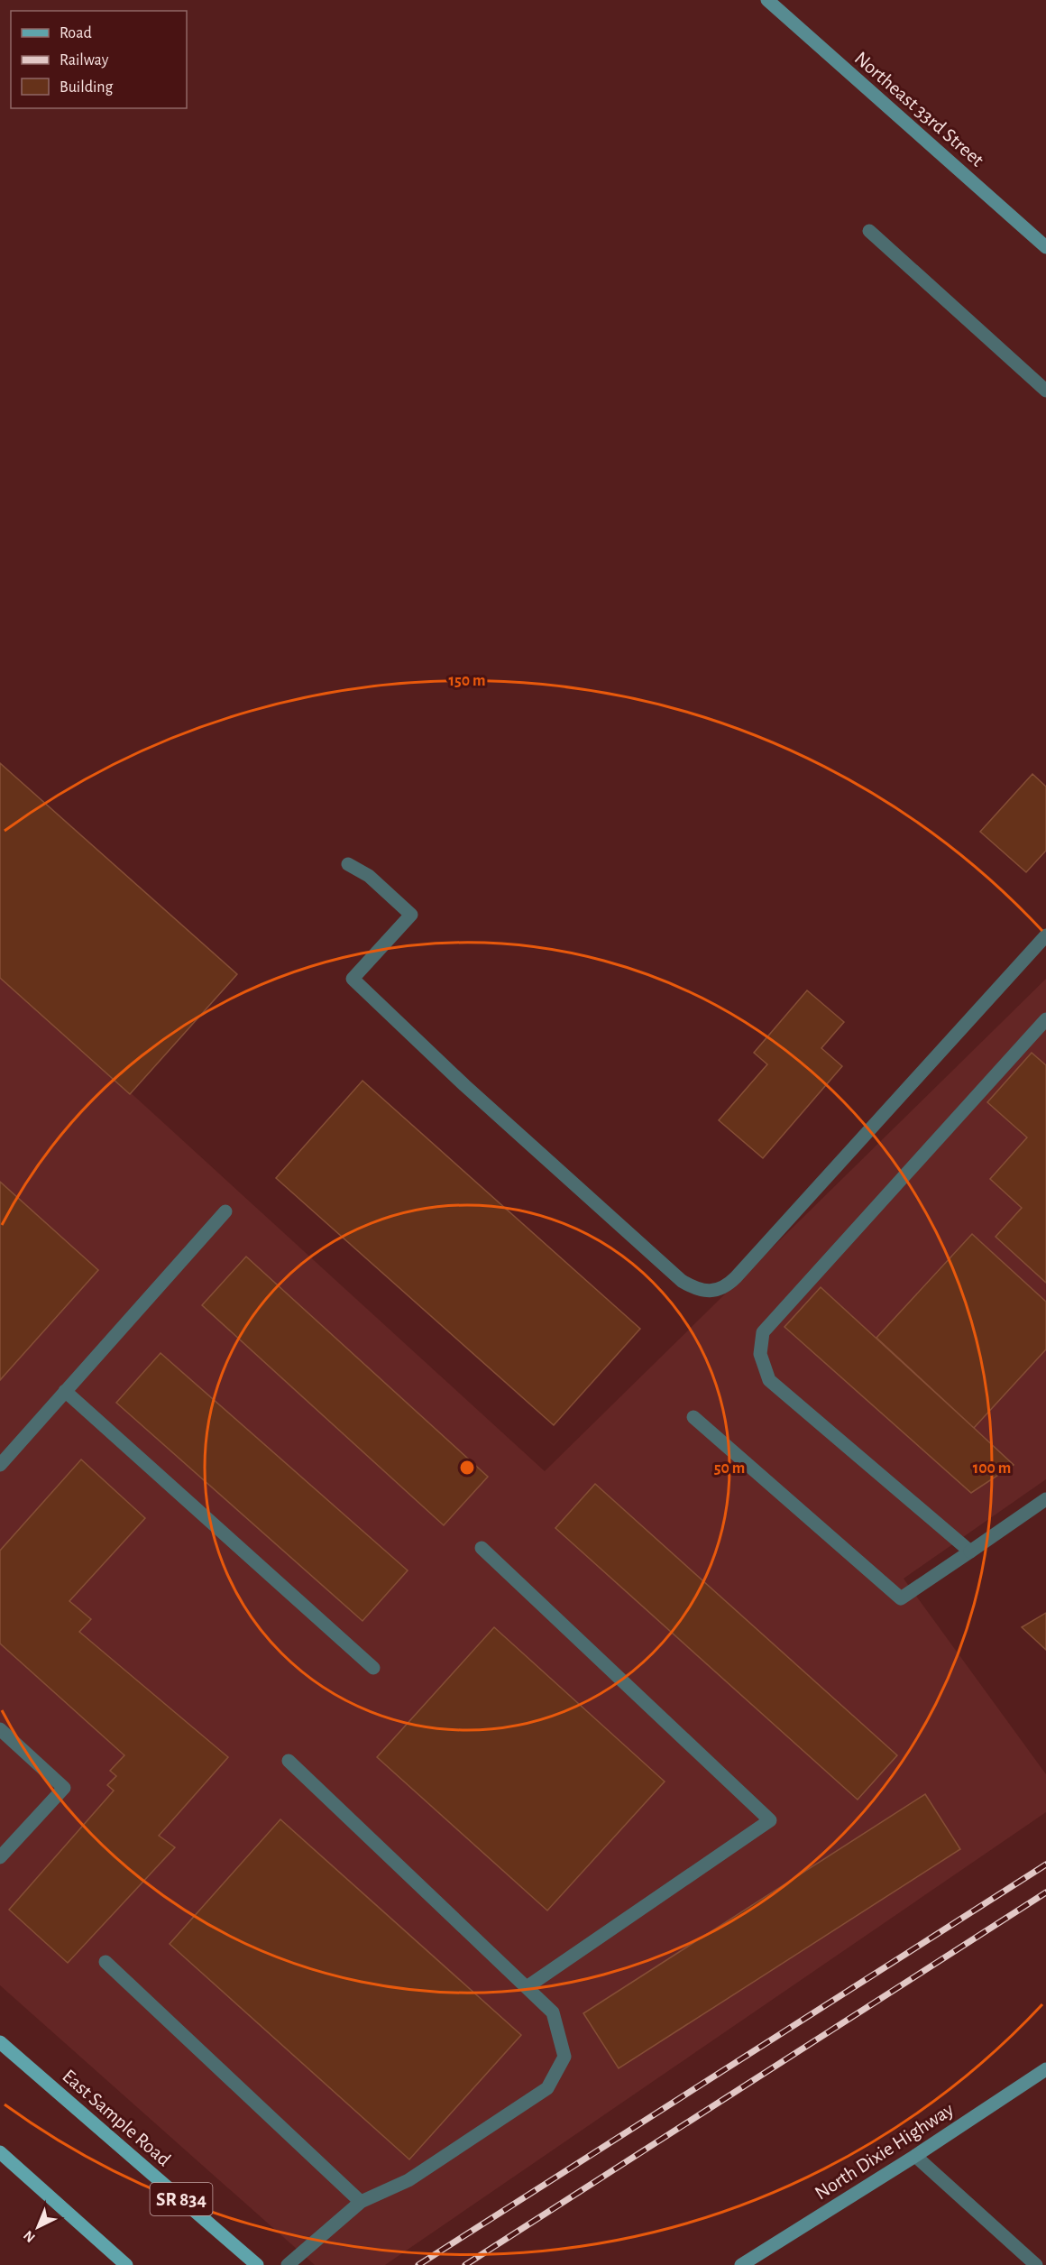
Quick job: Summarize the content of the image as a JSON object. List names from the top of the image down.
{
  "streets": {
    "main road": ["East Sample Road", "SR 834"],
    "street": ["Northeast 33rd Street", "North Dixie Highway"]
  },
  "legend": ["Road", "Railway", "Building"],
  "north": "bottom left",
  "rings": ["150 m", "50 m", "100 m"]
}
